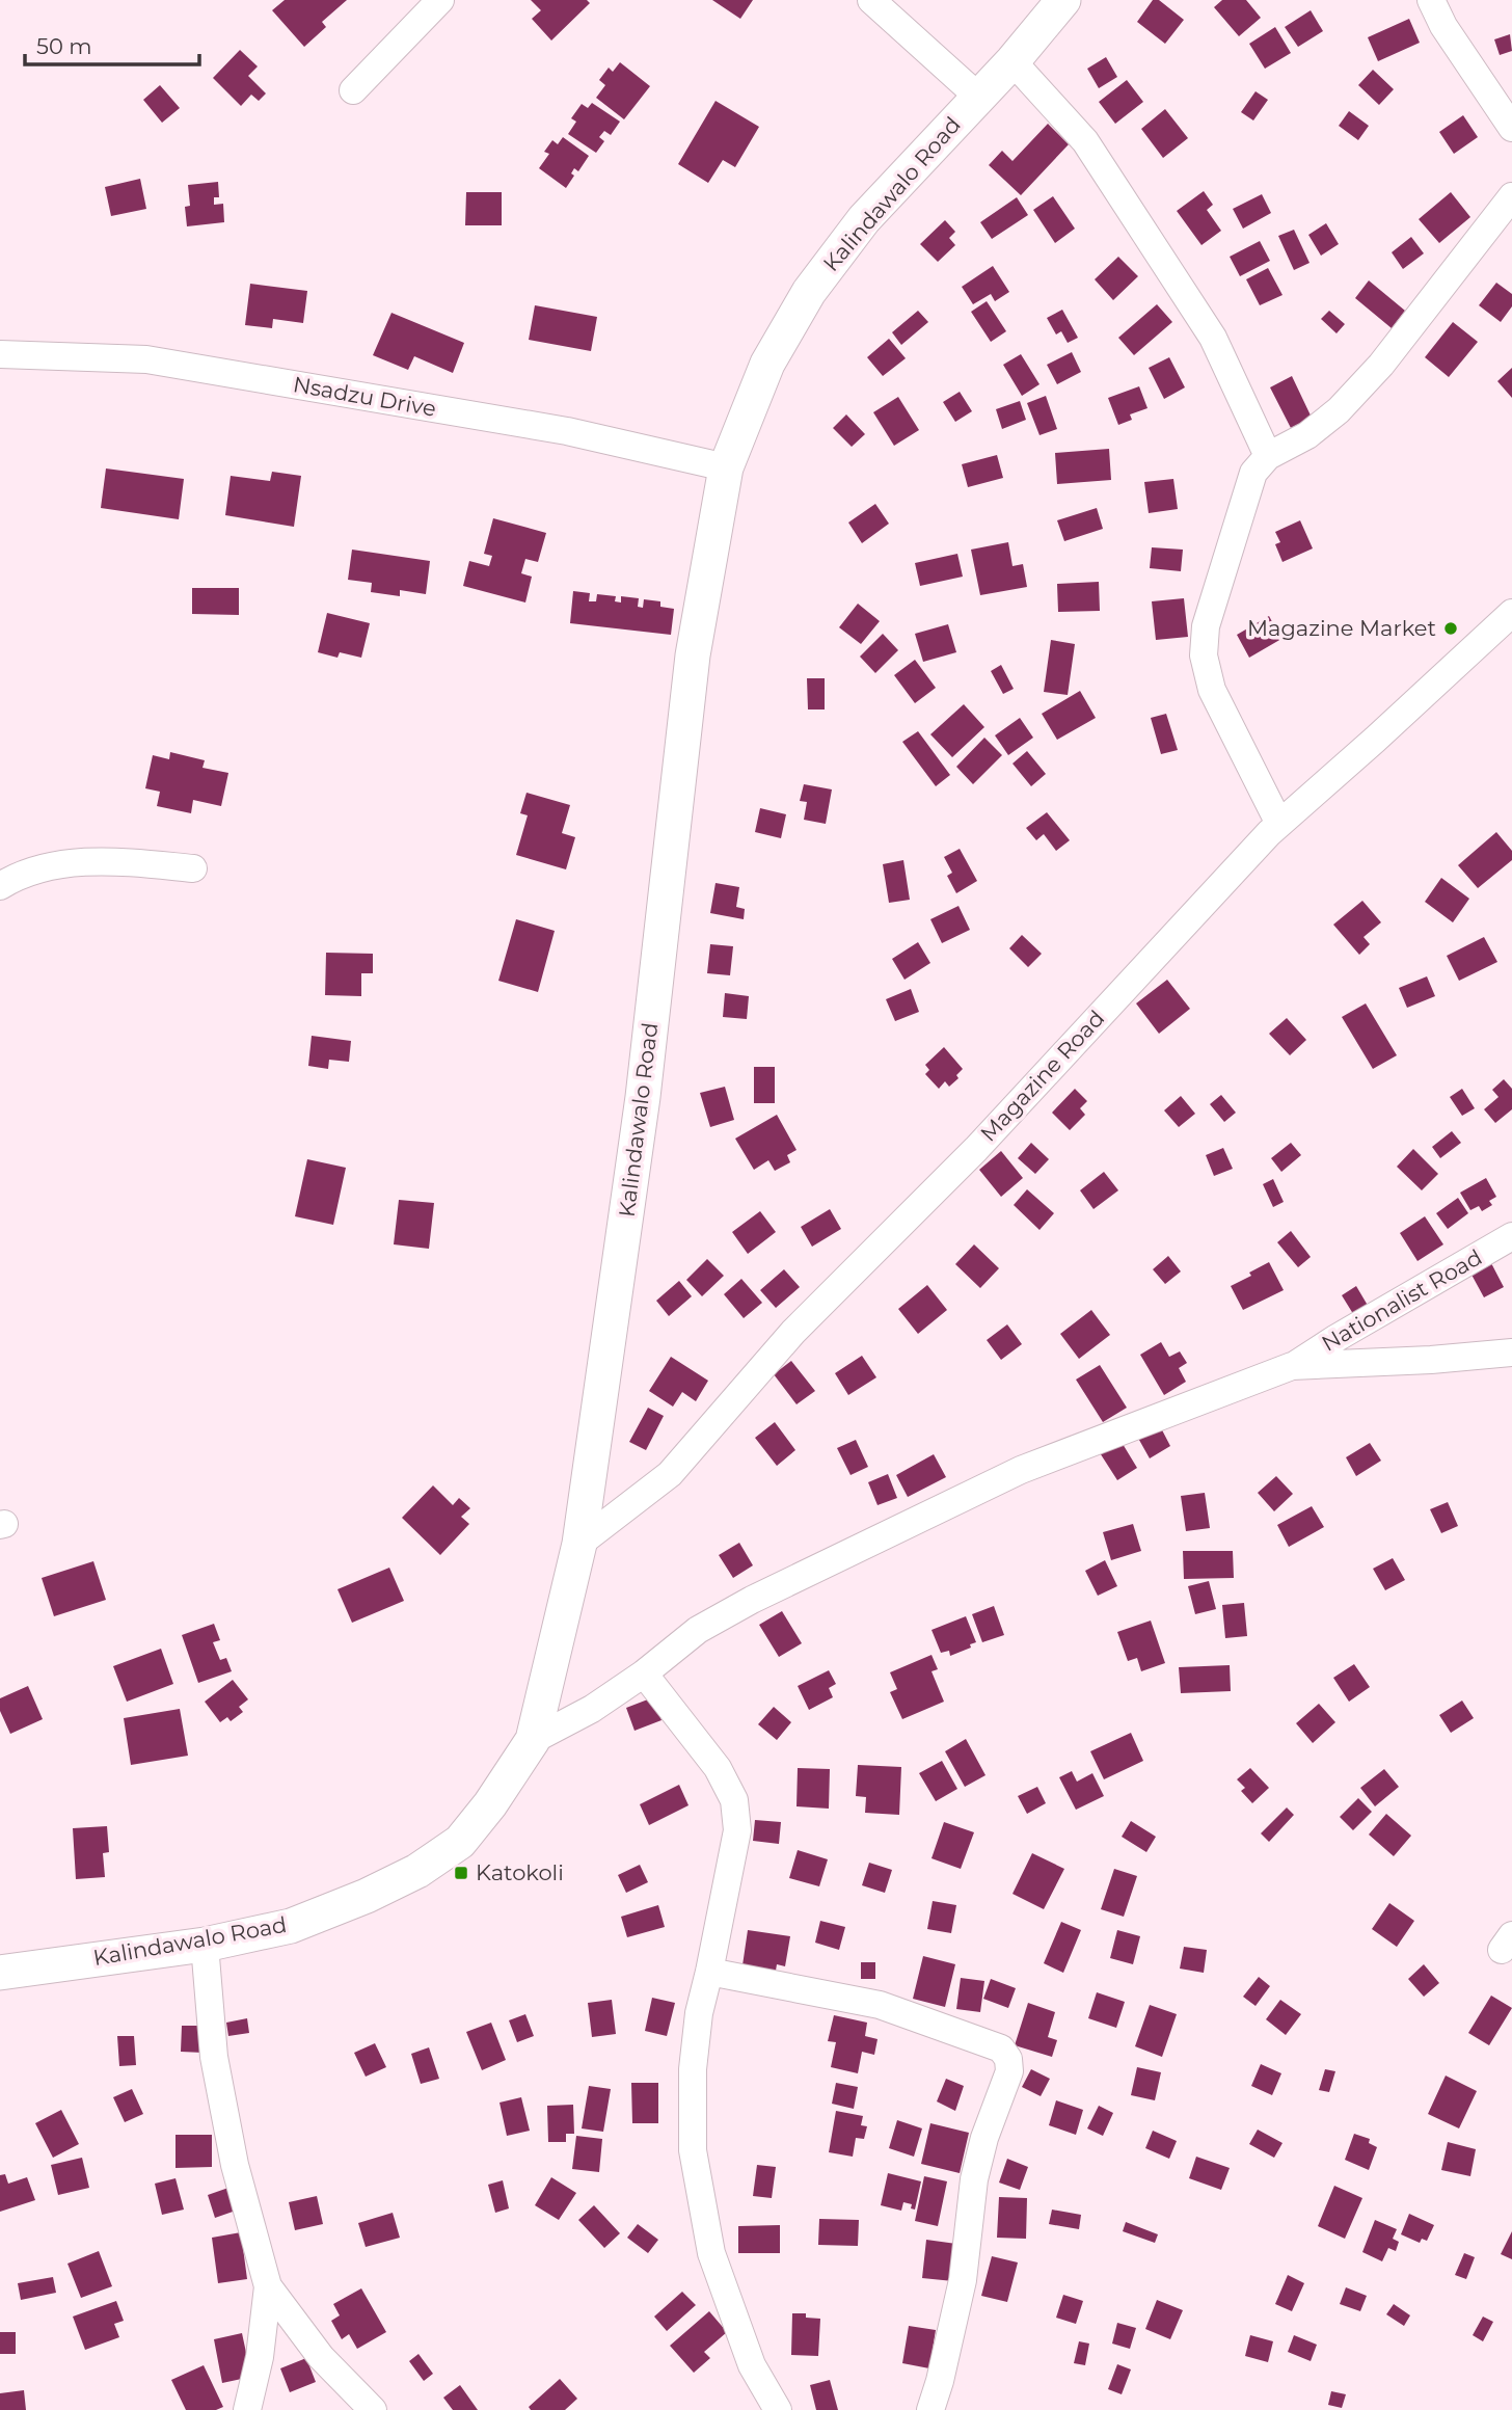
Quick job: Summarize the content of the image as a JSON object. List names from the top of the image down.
{
  "streets": {
    "street": [
      "Kalindawalo Road",
      "Nsadzu Drive",
      "Magazine Road",
      "Nationalist Road"
    ]
  },
  "crossings": [
    ["Kalindawalo Road", "Nsadzu Drive"],
    ["Kalindawalo Road", "Magazine Road"]
  ],
  "places": {
    "other": ["Magazine Market"],
    "transit": ["Katokoli"]
  },
  "scale_bar": "50 m"
}
